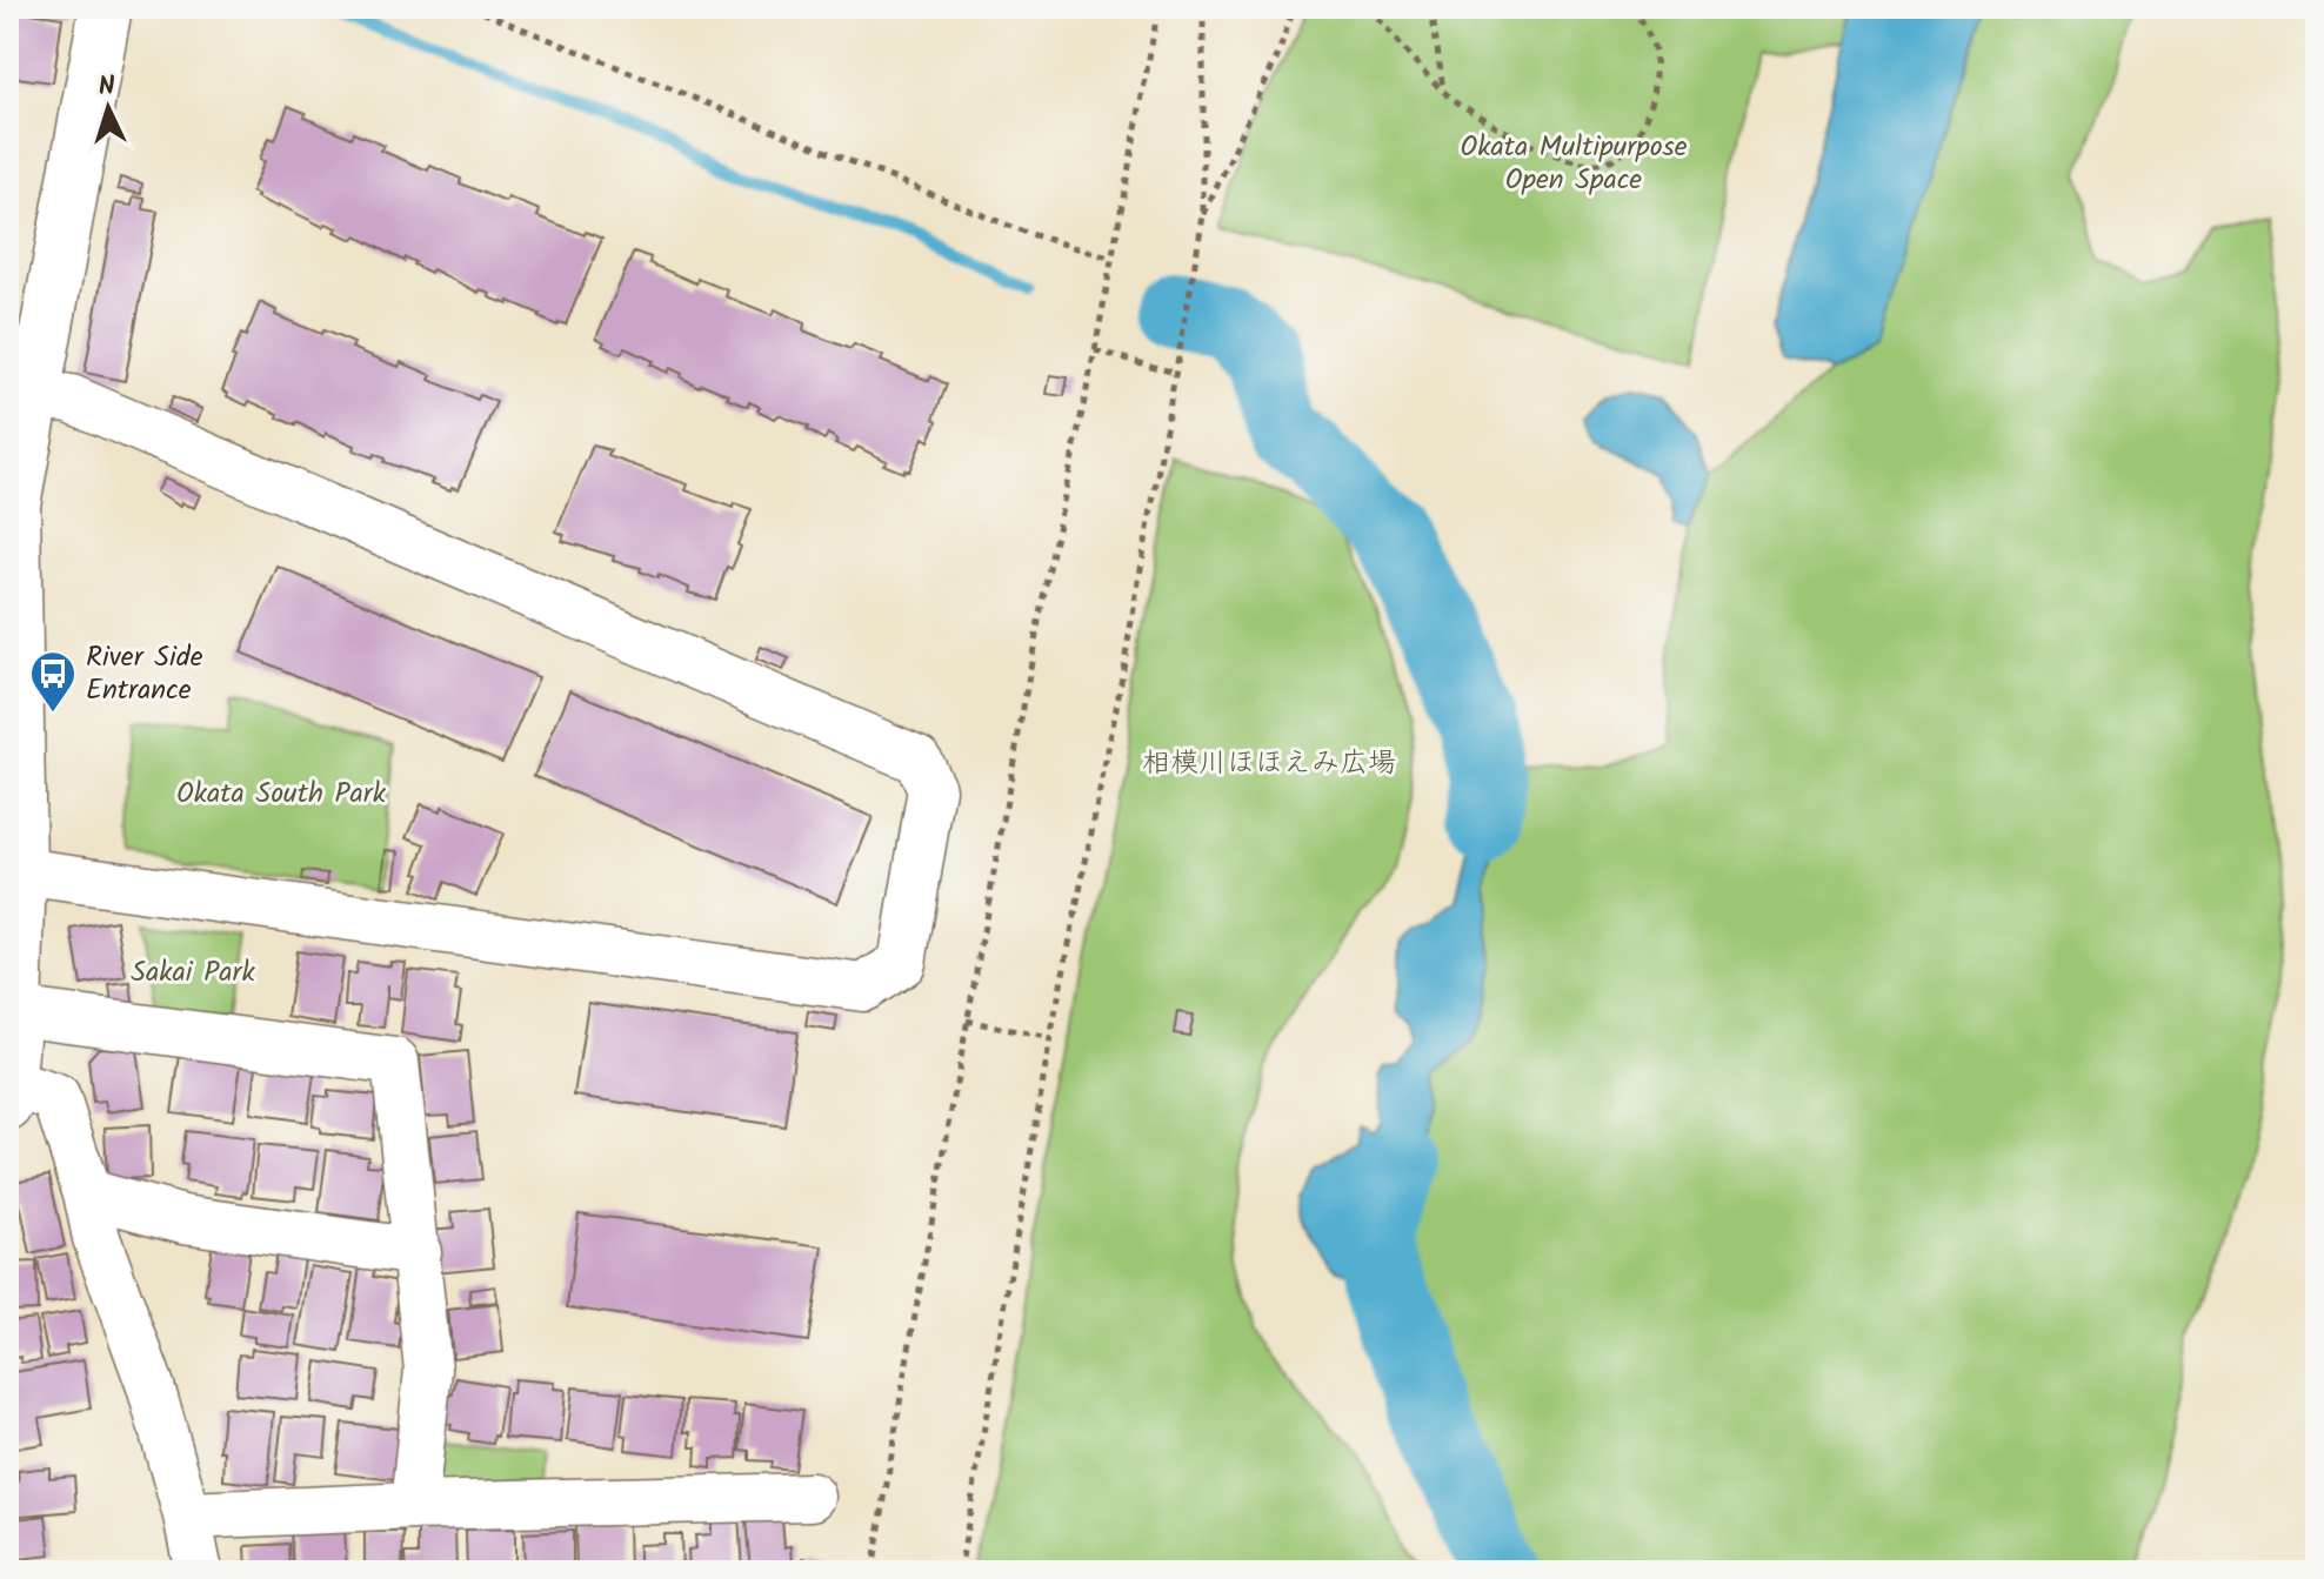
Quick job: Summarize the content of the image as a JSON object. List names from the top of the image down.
{
  "parks": [
    "Okata Multipurpose Open Space",
    "相模川ほほえみ広場",
    "Okata South Park",
    "Sakai Park"
  ],
  "places": {
    "bus stop": ["River Side Entrance"]
  },
  "north": "top"
}
